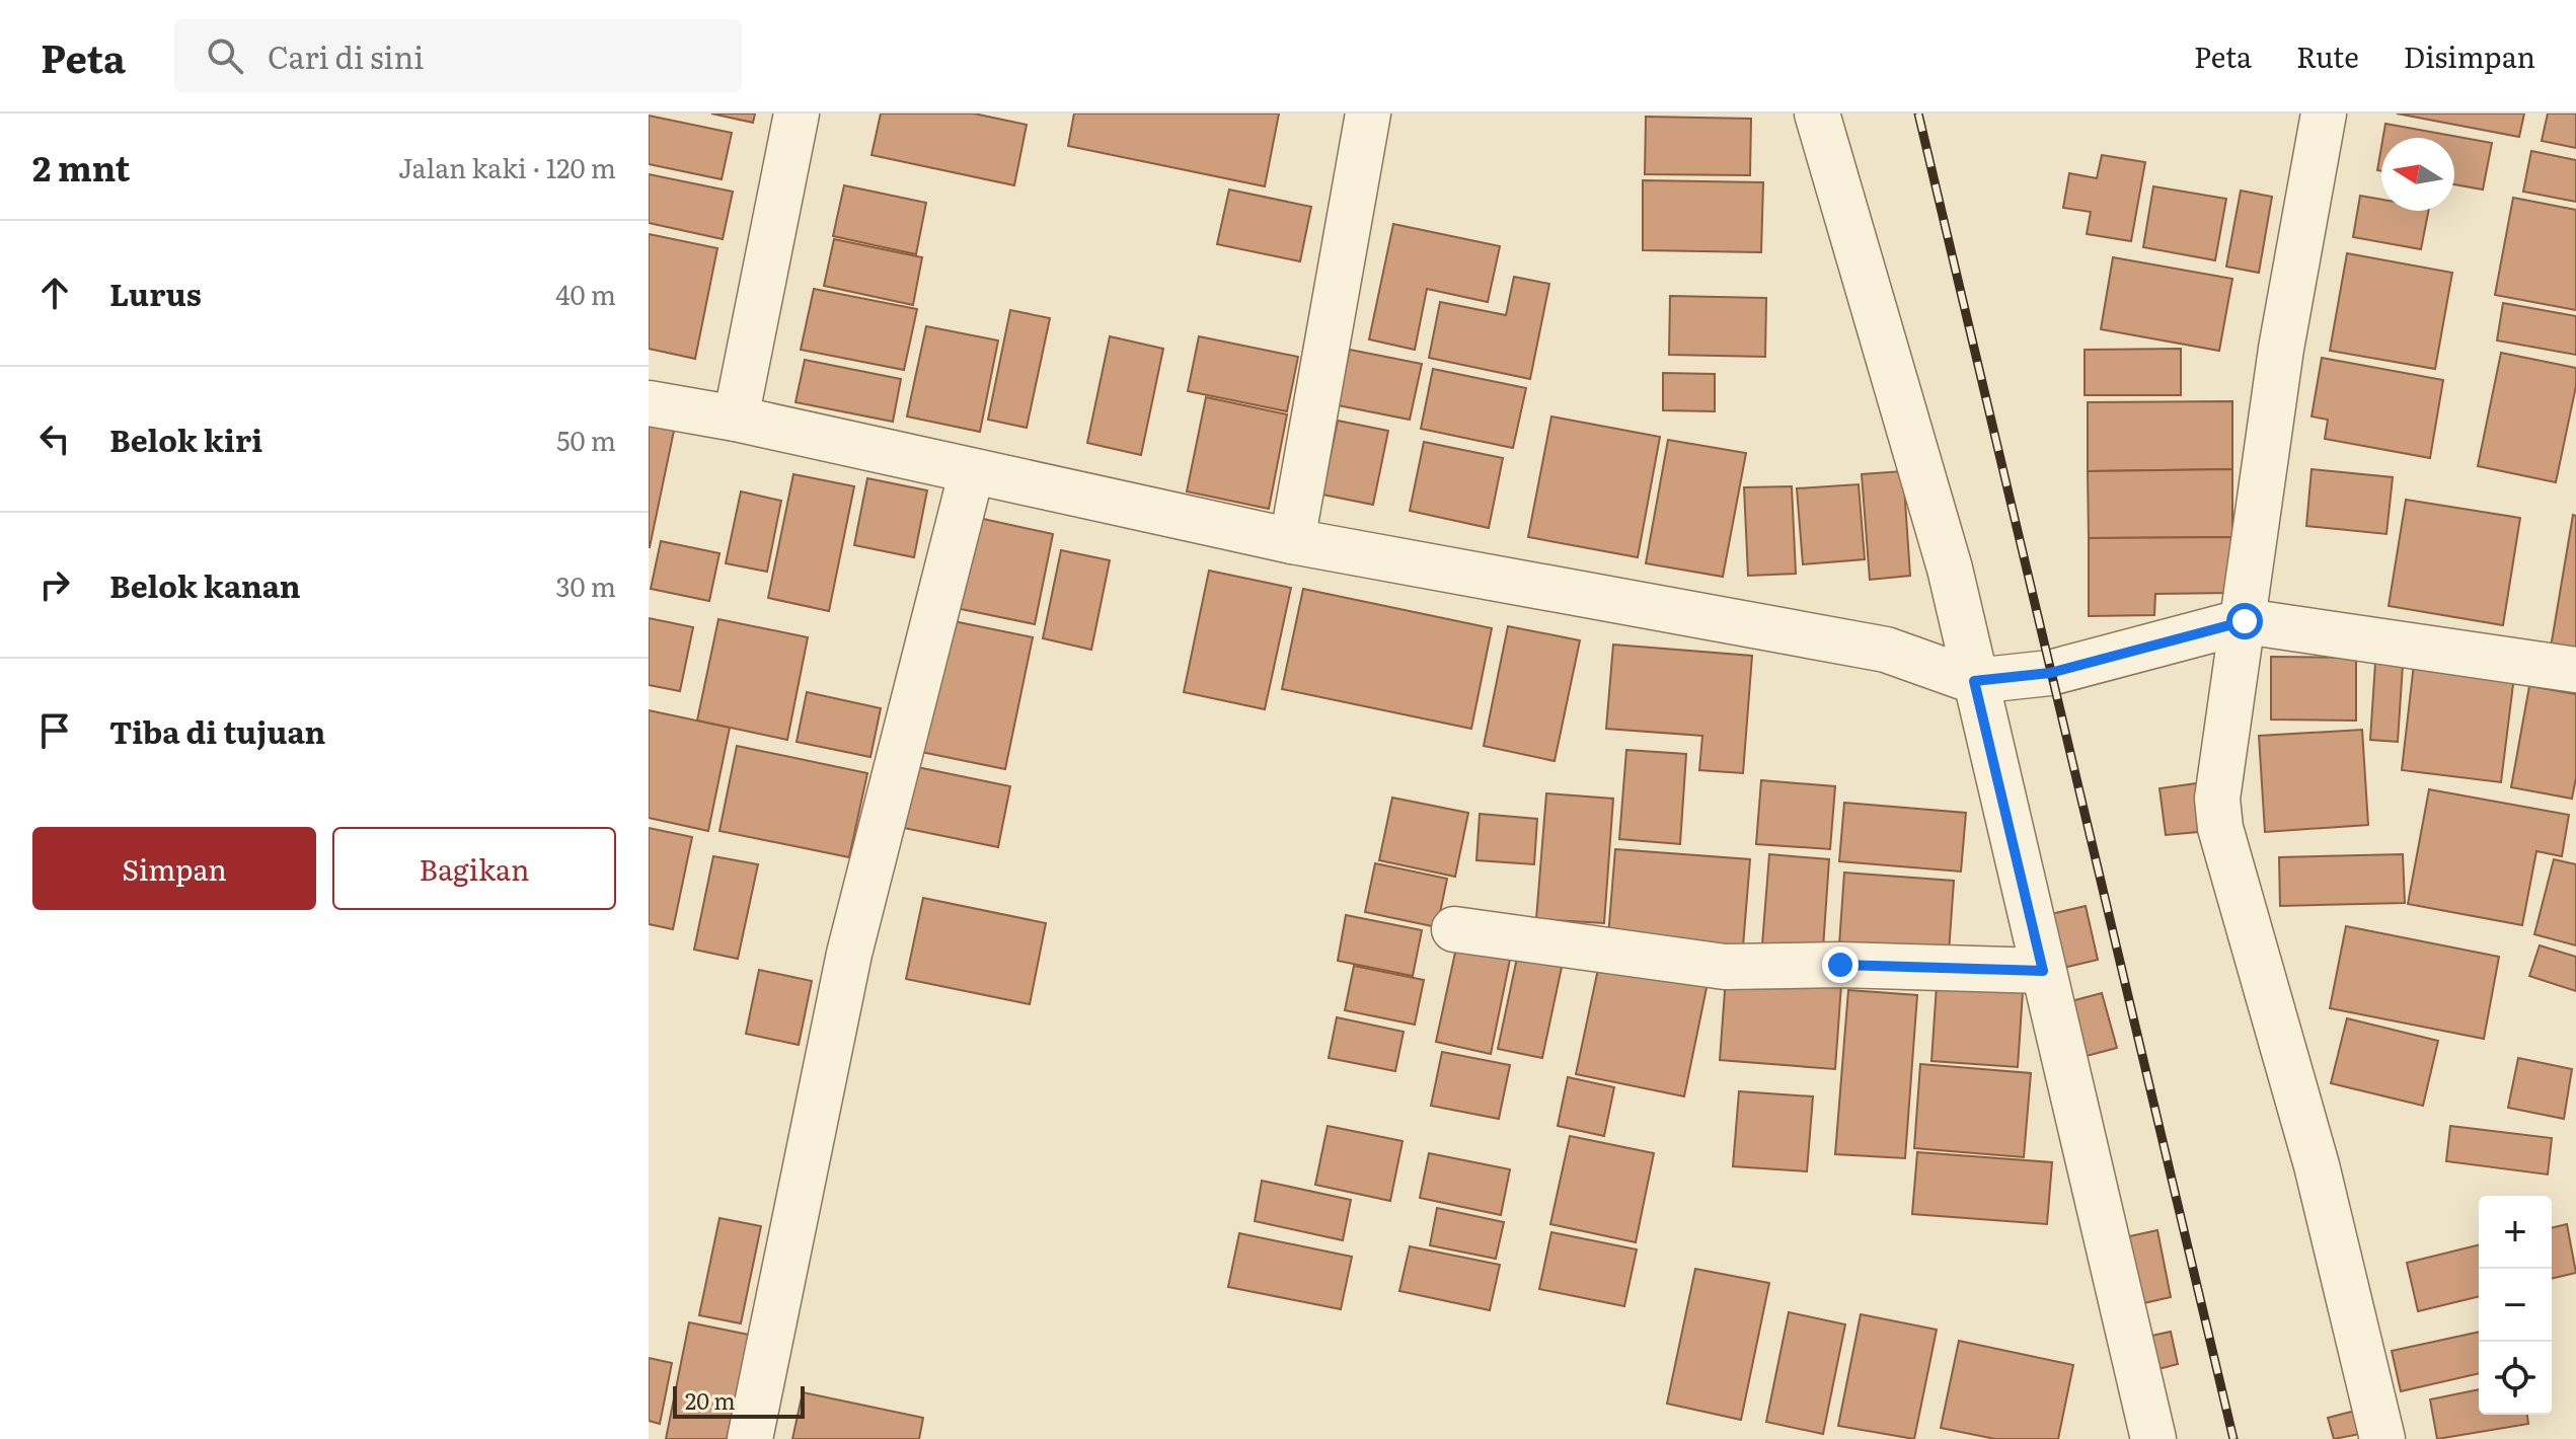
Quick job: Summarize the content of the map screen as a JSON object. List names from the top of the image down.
{
  "scale_bar": "20 m",
  "north": "left",
  "page": {
    "header": "Peta",
    "search": "Cari di sini",
    "nav": ["Peta", "Rute", "Disimpan"],
    "heading": ["2 mnt", "Jalan kaki · 120 m"],
    "list": [
      ["Lurus", "40 m"],
      ["Belok kiri", "50 m"],
      ["Belok kanan", "30 m"],
      "Tiba di tujuan"
    ],
    "buttons": ["Simpan", "Bagikan"],
    "map_buttons": ["+", "−"],
    "scale": "20 m"
  }
}
